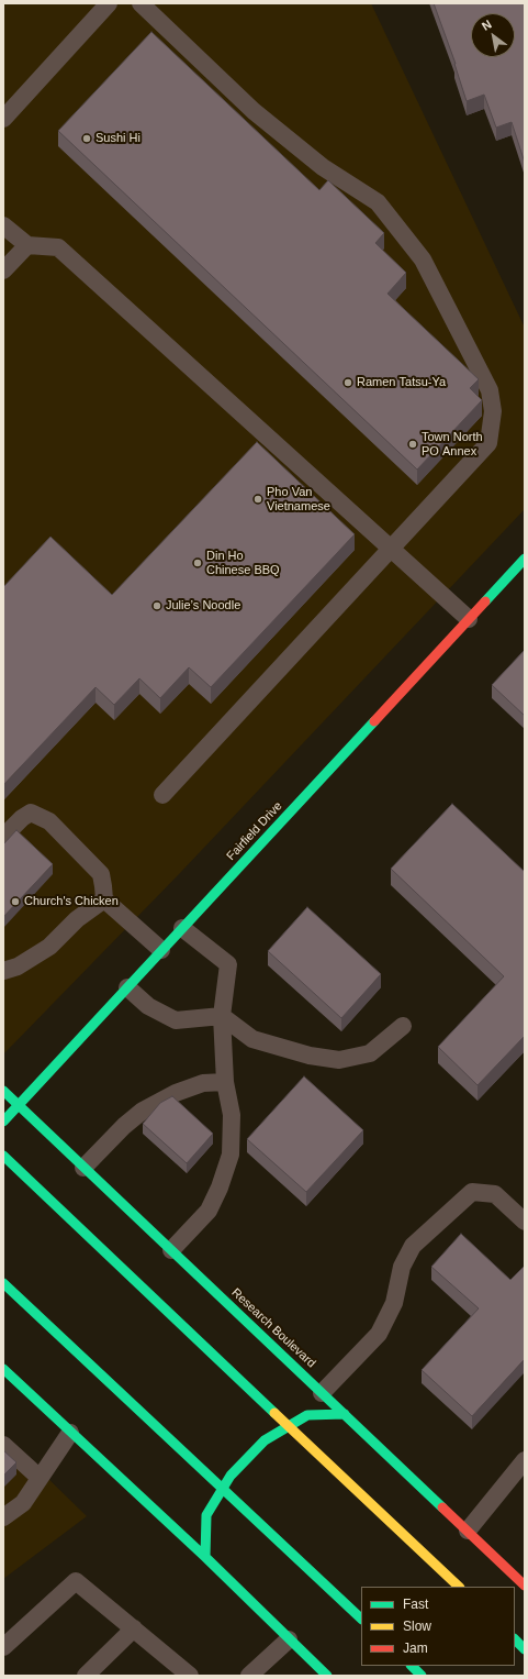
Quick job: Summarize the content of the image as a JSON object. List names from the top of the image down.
{
  "streets": {
    "main road": ["Fairfield Drive", "Research Boulevard"]
  },
  "crossings": [
    ["Fairfield Drive", "Research Boulevard"]
  ],
  "places": [
    "Sushi Hi",
    "Ramen Tatsu-Ya",
    "Town North PO Annex",
    "Pho Van Vietnamese",
    "Din Ho Chinese BBQ",
    "Julie’s Noodle",
    "Church's Chicken"
  ],
  "legend": ["Fast", "Slow", "Jam"],
  "north": "top left"
}
